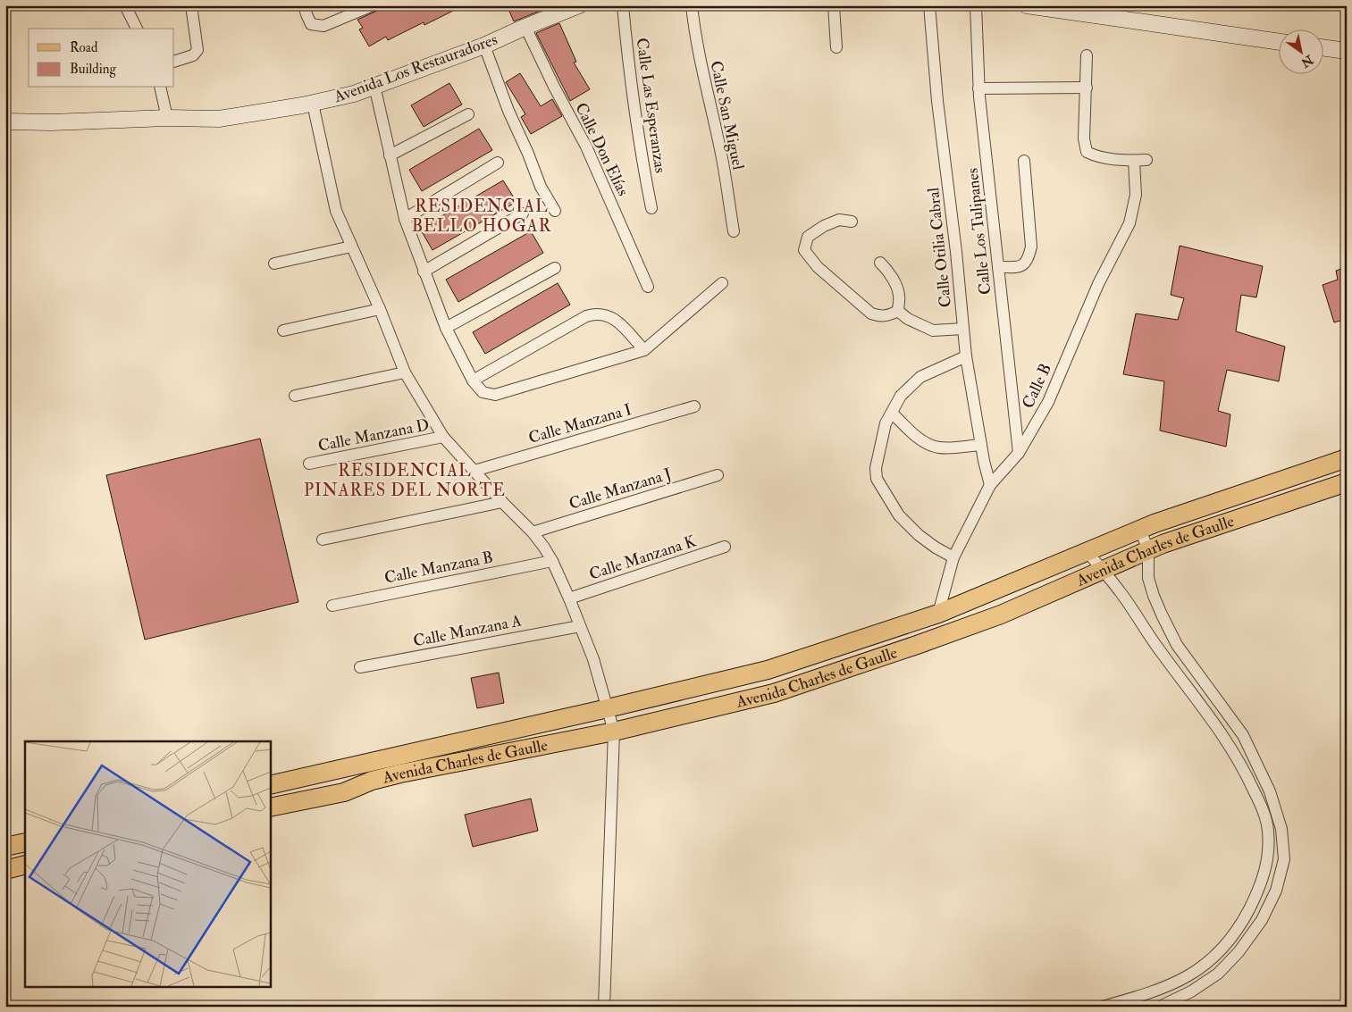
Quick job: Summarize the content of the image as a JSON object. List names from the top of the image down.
{
  "streets": {
    "main road": ["Avenida Charles de Gaulle"],
    "street": [
      "Avenida Los Restauradores",
      "Calle Las Esperanzas",
      "Calle San Miguel",
      "Calle Don Elías",
      "Calle Los Tulipanes",
      "Calle Otilia Cabral",
      "Calle B",
      "Calle Manzana I",
      "Calle Manzana D",
      "Calle Manzana J",
      "Calle Manzana K",
      "Calle Manzana B",
      "Calle Manzana A"
    ]
  },
  "crossings": [
    ["Avenida Los Restauradores", "Calle Don Elías"],
    ["Calle Los Tulipanes", "Calle B"],
    ["Calle Otilia Cabral", "Calle B"],
    ["Calle B", "Avenida Charles de Gaulle"]
  ],
  "districts": ["RESIDENCIAL BELLO HOGAR", "RESIDENCIAL PINARES DEL NORTE"],
  "legend": ["Road", "Building"],
  "north": "bottom right"
}
